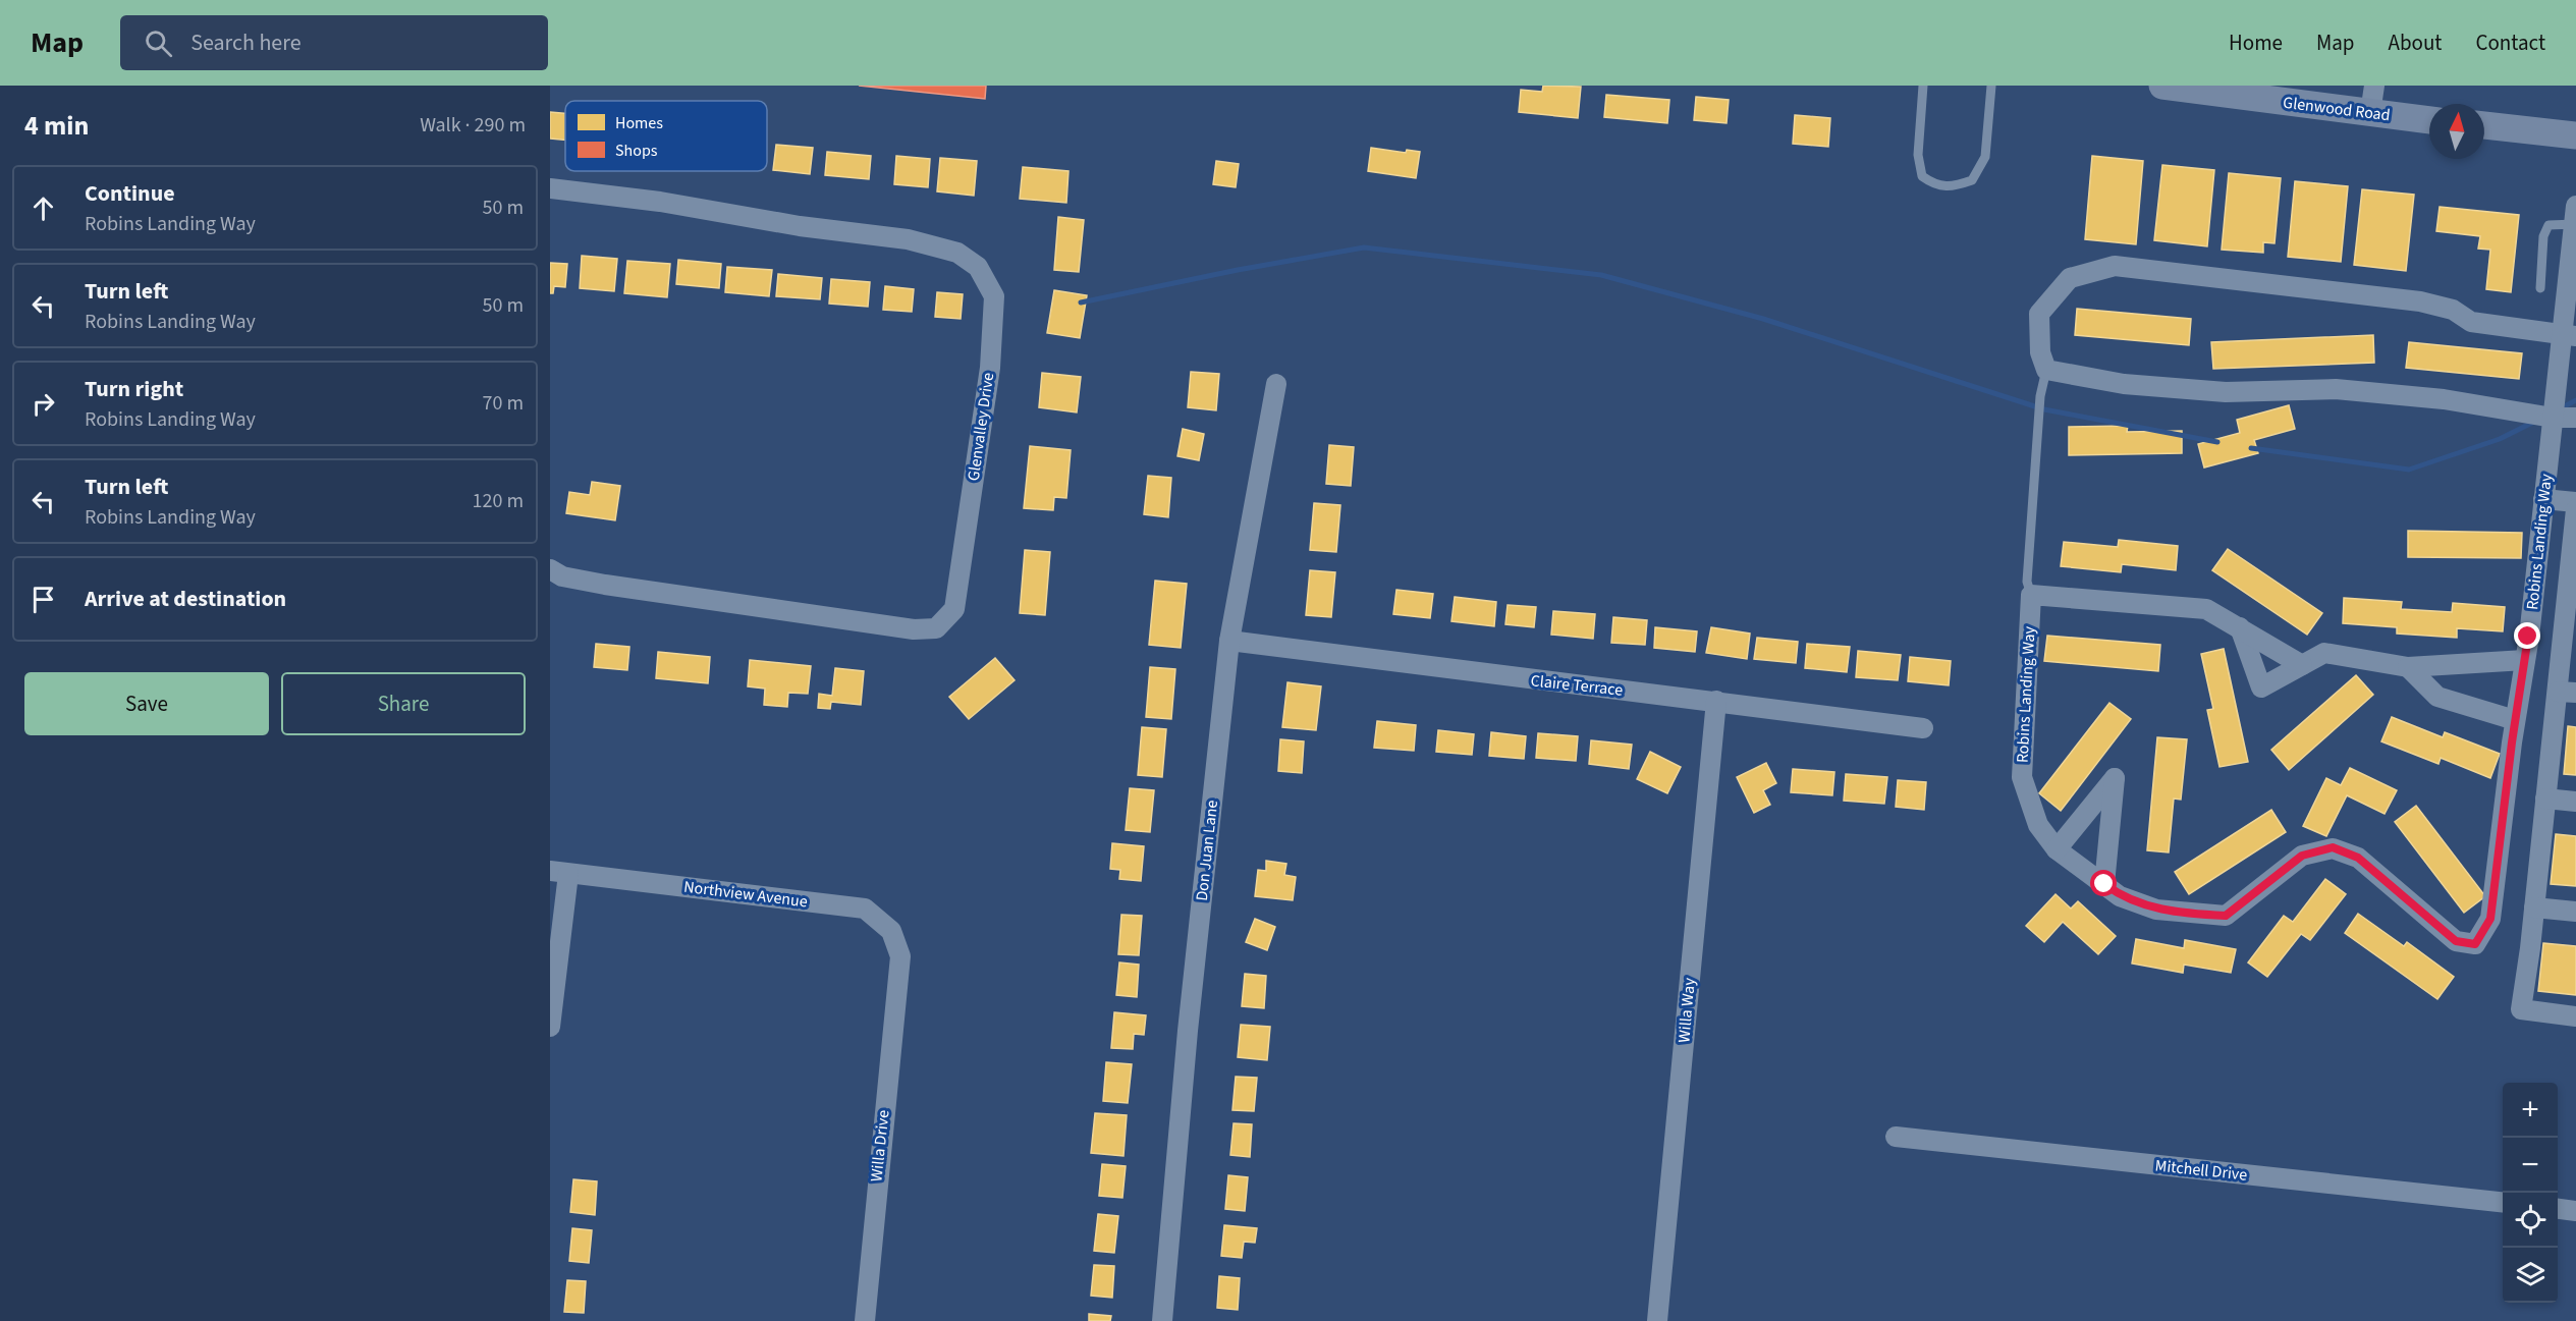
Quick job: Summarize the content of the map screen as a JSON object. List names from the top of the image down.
{
  "streets": {
    "main road": ["Glenwood Road"],
    "street": [
      "Glenvalley Drive",
      "Robins Landing Way",
      "Claire Terrace",
      "Don Juan Lane",
      "Northview Avenue",
      "Willa Way",
      "Willa Drive",
      "Mitchell Drive"
    ]
  },
  "crossings": [
    ["Claire Terrace", "Don Juan Lane"],
    ["Claire Terrace", "Willa Way"],
    ["Northview Avenue", "Willa Drive"]
  ],
  "legend": ["Homes", "Shops"],
  "north": "top",
  "page": {
    "header": "Map",
    "search": "Search here",
    "nav": [
      "Home",
      "Map",
      "About",
      "Contact"
    ],
    "heading": ["4 min", "Walk · 290 m"],
    "list": [
      ["Continue", "Robins Landing Way", "50 m"],
      ["Turn left", "Robins Landing Way", "50 m"],
      ["Turn right", "Robins Landing Way", "70 m"],
      ["Turn left", "Robins Landing Way", "120 m"],
      "Arrive at destination"
    ],
    "buttons": ["Save", "Share"],
    "map_buttons": ["+", "−"]
  }
}
